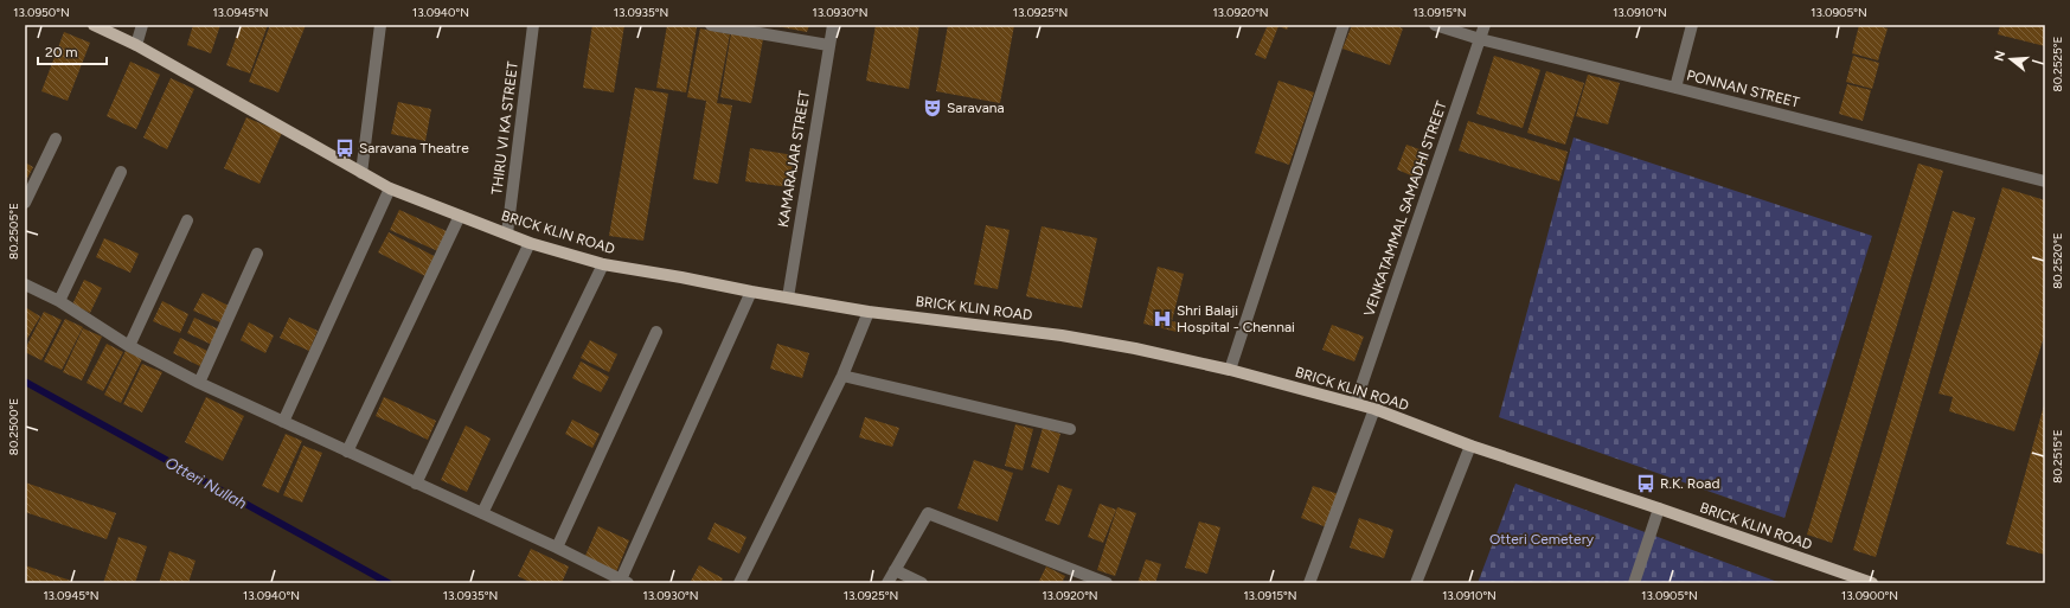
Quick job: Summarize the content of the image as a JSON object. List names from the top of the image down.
{
  "streets": {
    "main road": ["BRICK KLIN ROAD"],
    "street": [
      "PONNAN STREET",
      "THIRU VI KA STREET",
      "KAMARAJAR STREET",
      "VENKATAMMAL SAMADHI STREET"
    ]
  },
  "crossings": [
    ["PONNAN STREET", "VENKATAMMAL SAMADHI STREET"],
    ["THIRU VI KA STREET", "BRICK KLIN ROAD"],
    ["KAMARAJAR STREET", "BRICK KLIN ROAD"],
    ["VENKATAMMAL SAMADHI STREET", "BRICK KLIN ROAD"]
  ],
  "water": ["Otteri Nullah"],
  "parks": ["Otteri Cemetery"],
  "places": {
    "theatre": ["Saravana"],
    "bus stop": ["Saravana Theatre", "R.K. Road"],
    "hospital": ["Shri Balaji Hospital - Chennai"]
  },
  "scale_bar": "20 m",
  "north": "left",
  "coordinates": [
    "13.0950°N",
    "13.0945°N",
    "13.0940°N",
    "13.0935°N",
    "13.0930°N",
    "13.0925°N",
    "13.0920°N",
    "13.0915°N",
    "13.0910°N",
    "13.0905°N",
    "80.2525°E",
    "80.2505°E",
    "80.2520°E",
    "80.2500°E",
    "80.2515°E",
    "13.0900°N"
  ]
}
